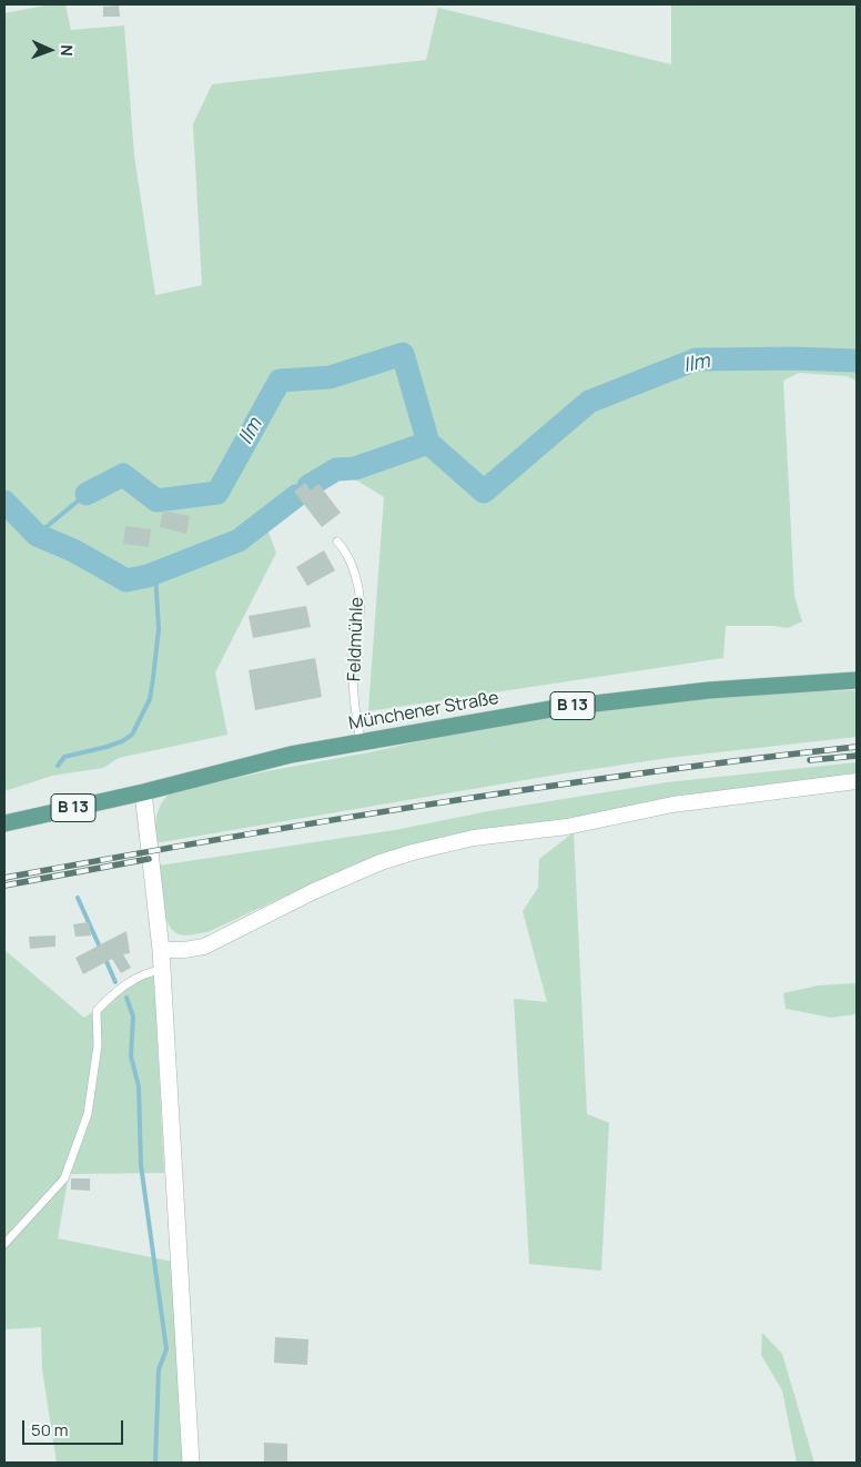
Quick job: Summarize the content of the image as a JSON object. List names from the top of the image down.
{
  "streets": {
    "main road": ["B 13", "Münchener Straße"],
    "lane": ["Feldmühle"]
  },
  "crossings": [
    ["Feldmühle", "Münchener Straße"]
  ],
  "water": ["Ilm"],
  "scale_bar": "50 m",
  "north": "right"
}
